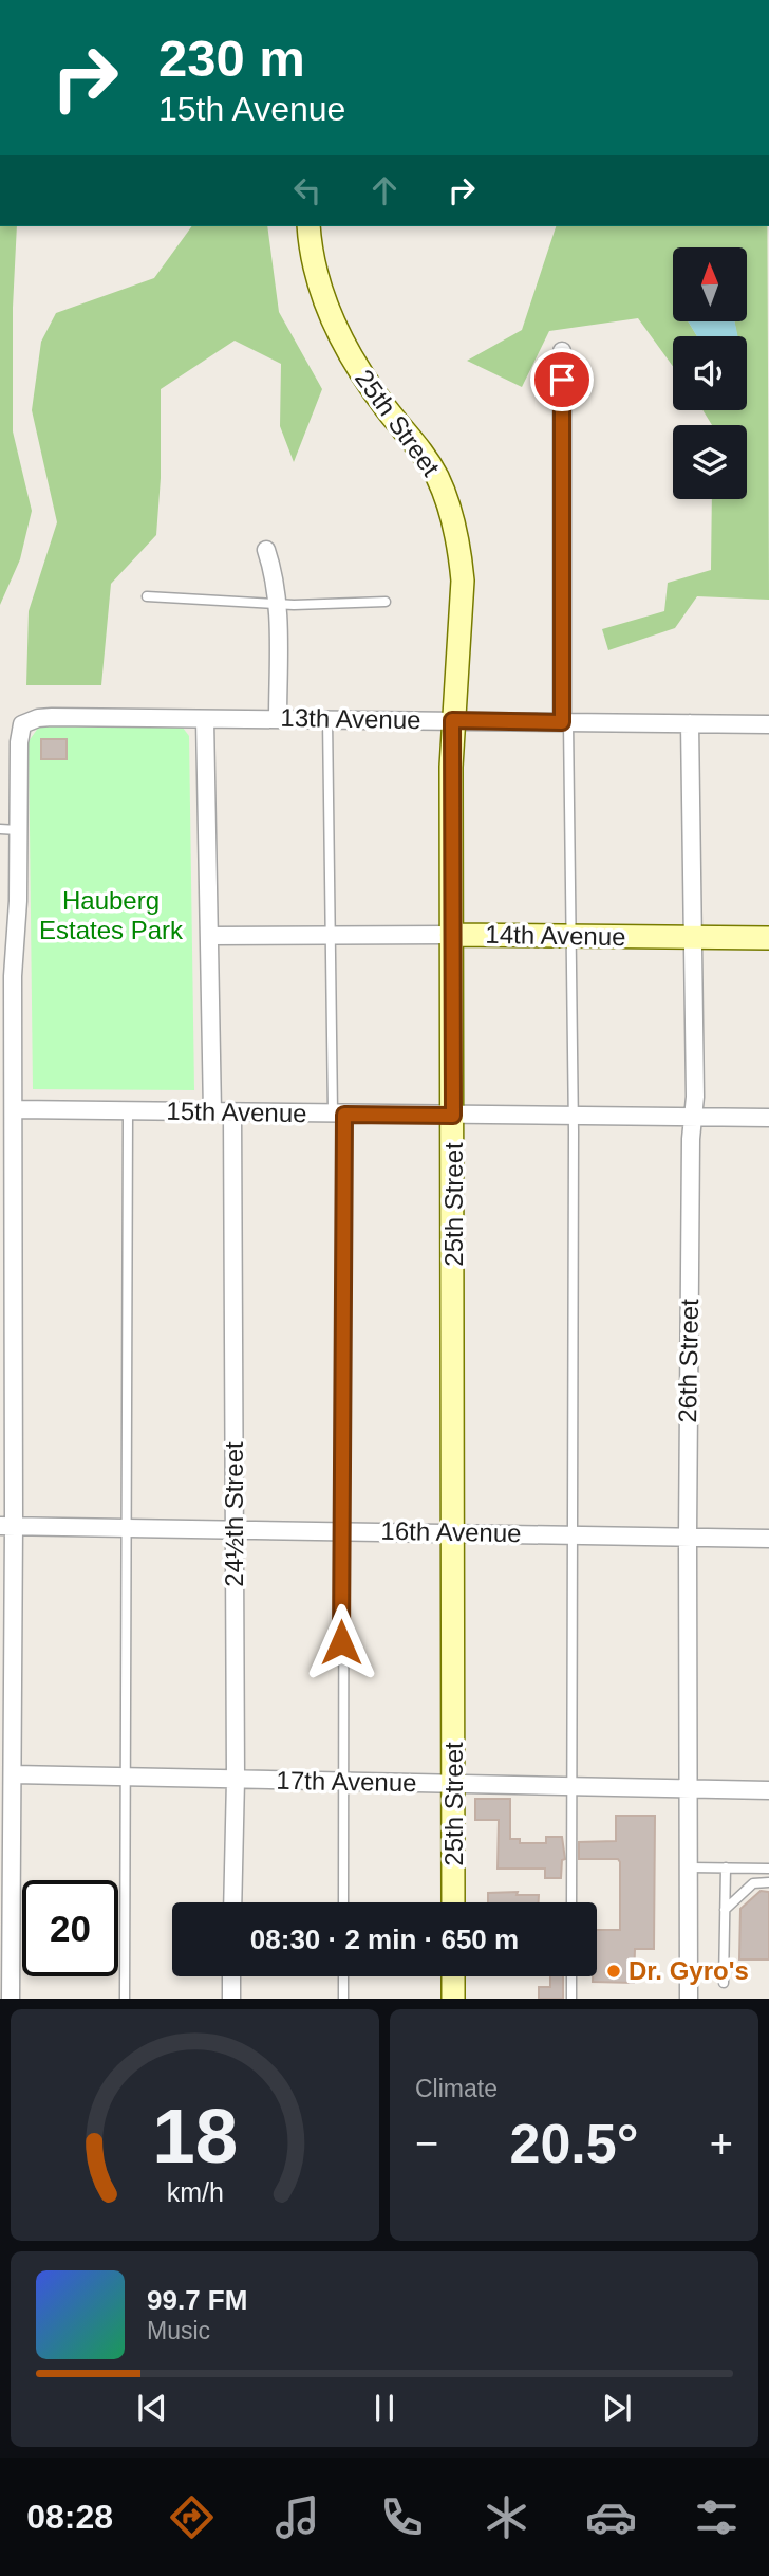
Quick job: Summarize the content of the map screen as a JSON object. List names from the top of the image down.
{
  "streets": {
    "street": [
      "25th Street",
      "13th Avenue",
      "14th Avenue",
      "15th Avenue",
      "26th Street",
      "24½th Street",
      "16th Avenue",
      "17th Avenue"
    ]
  },
  "crossings": [
    ["25th Street", "13th Avenue"],
    ["25th Street", "14th Avenue"],
    ["25th Street", "15th Avenue"],
    ["25th Street", "16th Avenue"],
    ["25th Street", "17th Avenue"],
    ["13th Avenue", "26th Street"],
    ["14th Avenue", "26th Street"],
    ["15th Avenue", "26th Street"],
    ["15th Avenue", "24½th Street"],
    ["26th Street", "16th Avenue"],
    ["26th Street", "17th Avenue"],
    ["24½th Street", "16th Avenue"],
    ["24½th Street", "17th Avenue"]
  ],
  "parks": ["Hauberg Estates Park"],
  "places": ["Dr. Gyro's"],
  "north": "top",
  "page": {
    "turn": ["230 m", "15th Avenue"],
    "limit": "20",
    "trip": "08:30 · 2 min · 650 m",
    "tile": "Climate",
    "heat": ["−", "20.5°", "+"],
    "song": ["99.7 FM", "Music"],
    "tabs": "08:28",
    "gauge": ["18", "km/h"]
  }
}
